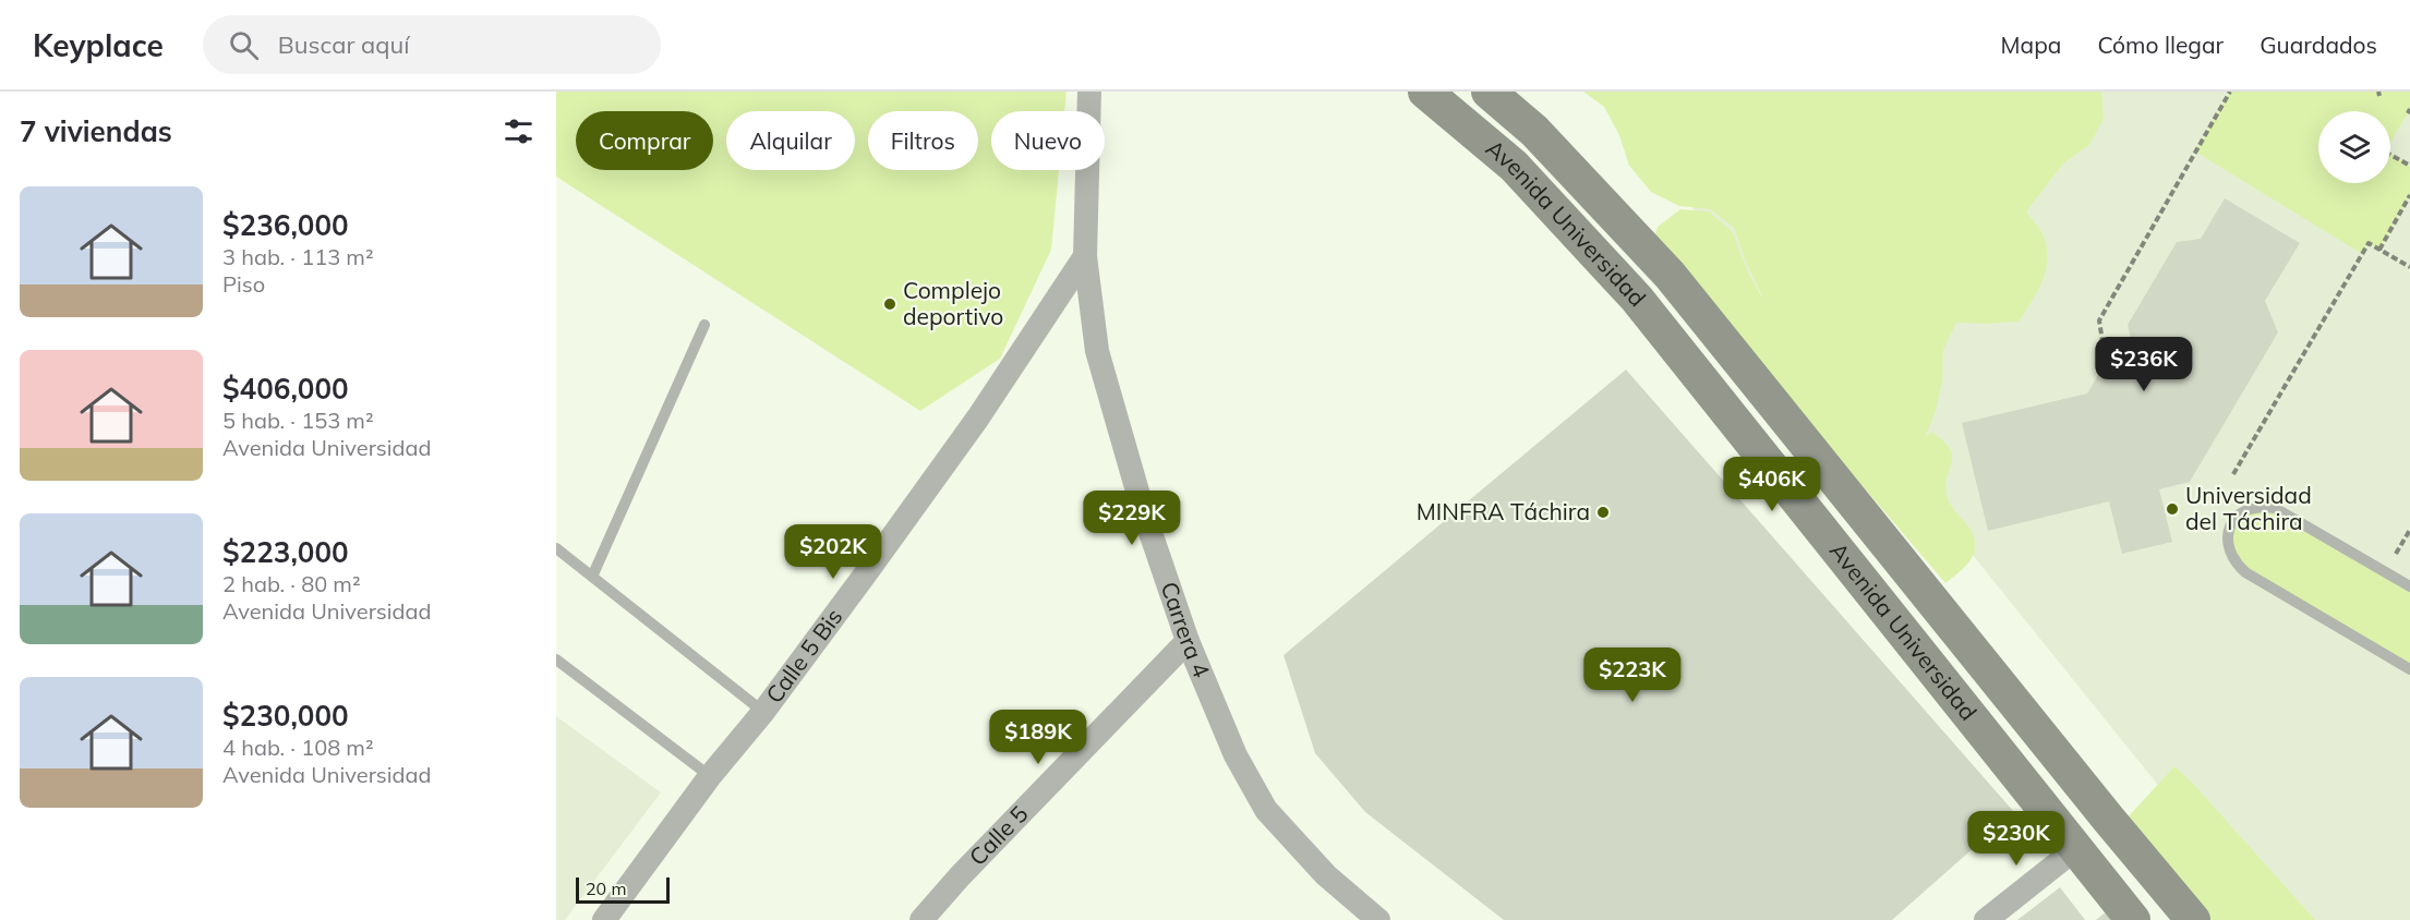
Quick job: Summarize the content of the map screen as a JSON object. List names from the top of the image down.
{
  "streets": {
    "street": [
      "Avenida Universidad",
      "Carrera 4",
      "Calle 5 Bis",
      "Calle 5"
    ]
  },
  "crossings": [
    ["Carrera 4", "Calle 5 Bis"],
    ["Carrera 4", "Calle 5"]
  ],
  "places": ["Complejo deportivo", "Universidad del Táchira", "MINFRA Táchira"],
  "scale_bar": "20 m",
  "page": {
    "header": "Keyplace",
    "search": "Buscar aquí",
    "nav": ["Mapa", "Cómo llegar", "Guardados"],
    "heading": "7 viviendas",
    "chip": [
      "Comprar",
      "Alquilar",
      "Filtros",
      "Nuevo"
    ],
    "list": [
      {
        "name": "$236,000",
        "note": "3 hab. · 113 m² · Piso"
      },
      {
        "name": "$406,000",
        "note": "5 hab. · 153 m² · Avenida Universidad"
      },
      {
        "name": "$223,000",
        "note": "2 hab. · 80 m² · Avenida Universidad"
      },
      {
        "name": "$230,000",
        "note": "4 hab. · 108 m² · Avenida Universidad"
      }
    ],
    "price": [
      "$236K",
      "$406K",
      "$229K",
      "$202K",
      "$223K",
      "$189K",
      "$230K"
    ],
    "scale": "20 m"
  }
}
